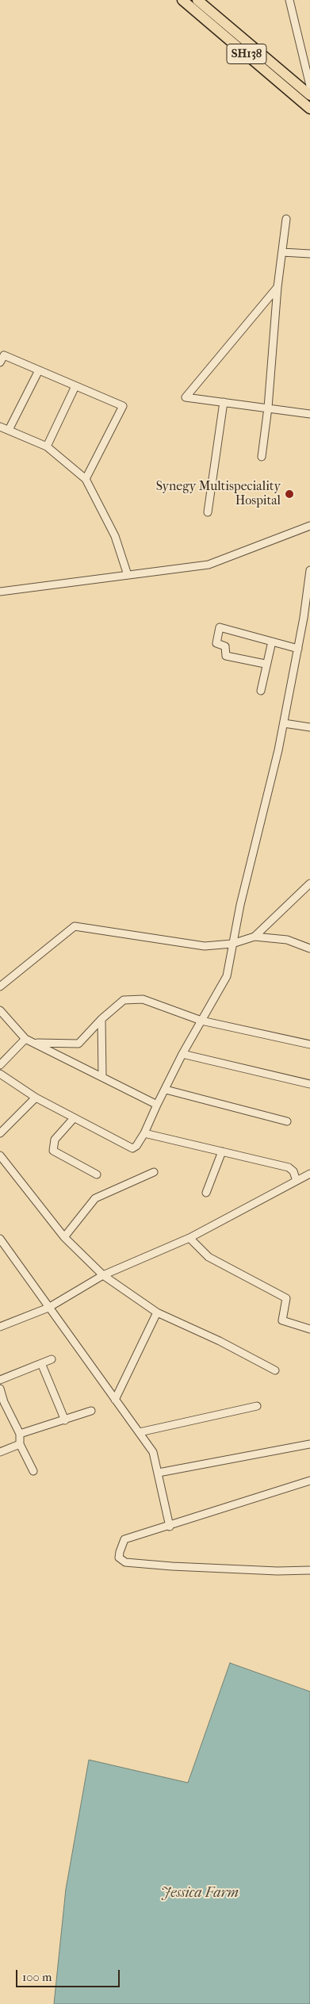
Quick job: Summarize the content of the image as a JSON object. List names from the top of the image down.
{
  "streets": {
    "highway": ["SH138"]
  },
  "water": ["Jessica Farm"],
  "places": ["Synegy Multispeciality Hospital"],
  "scale_bar": "100 m"
}
